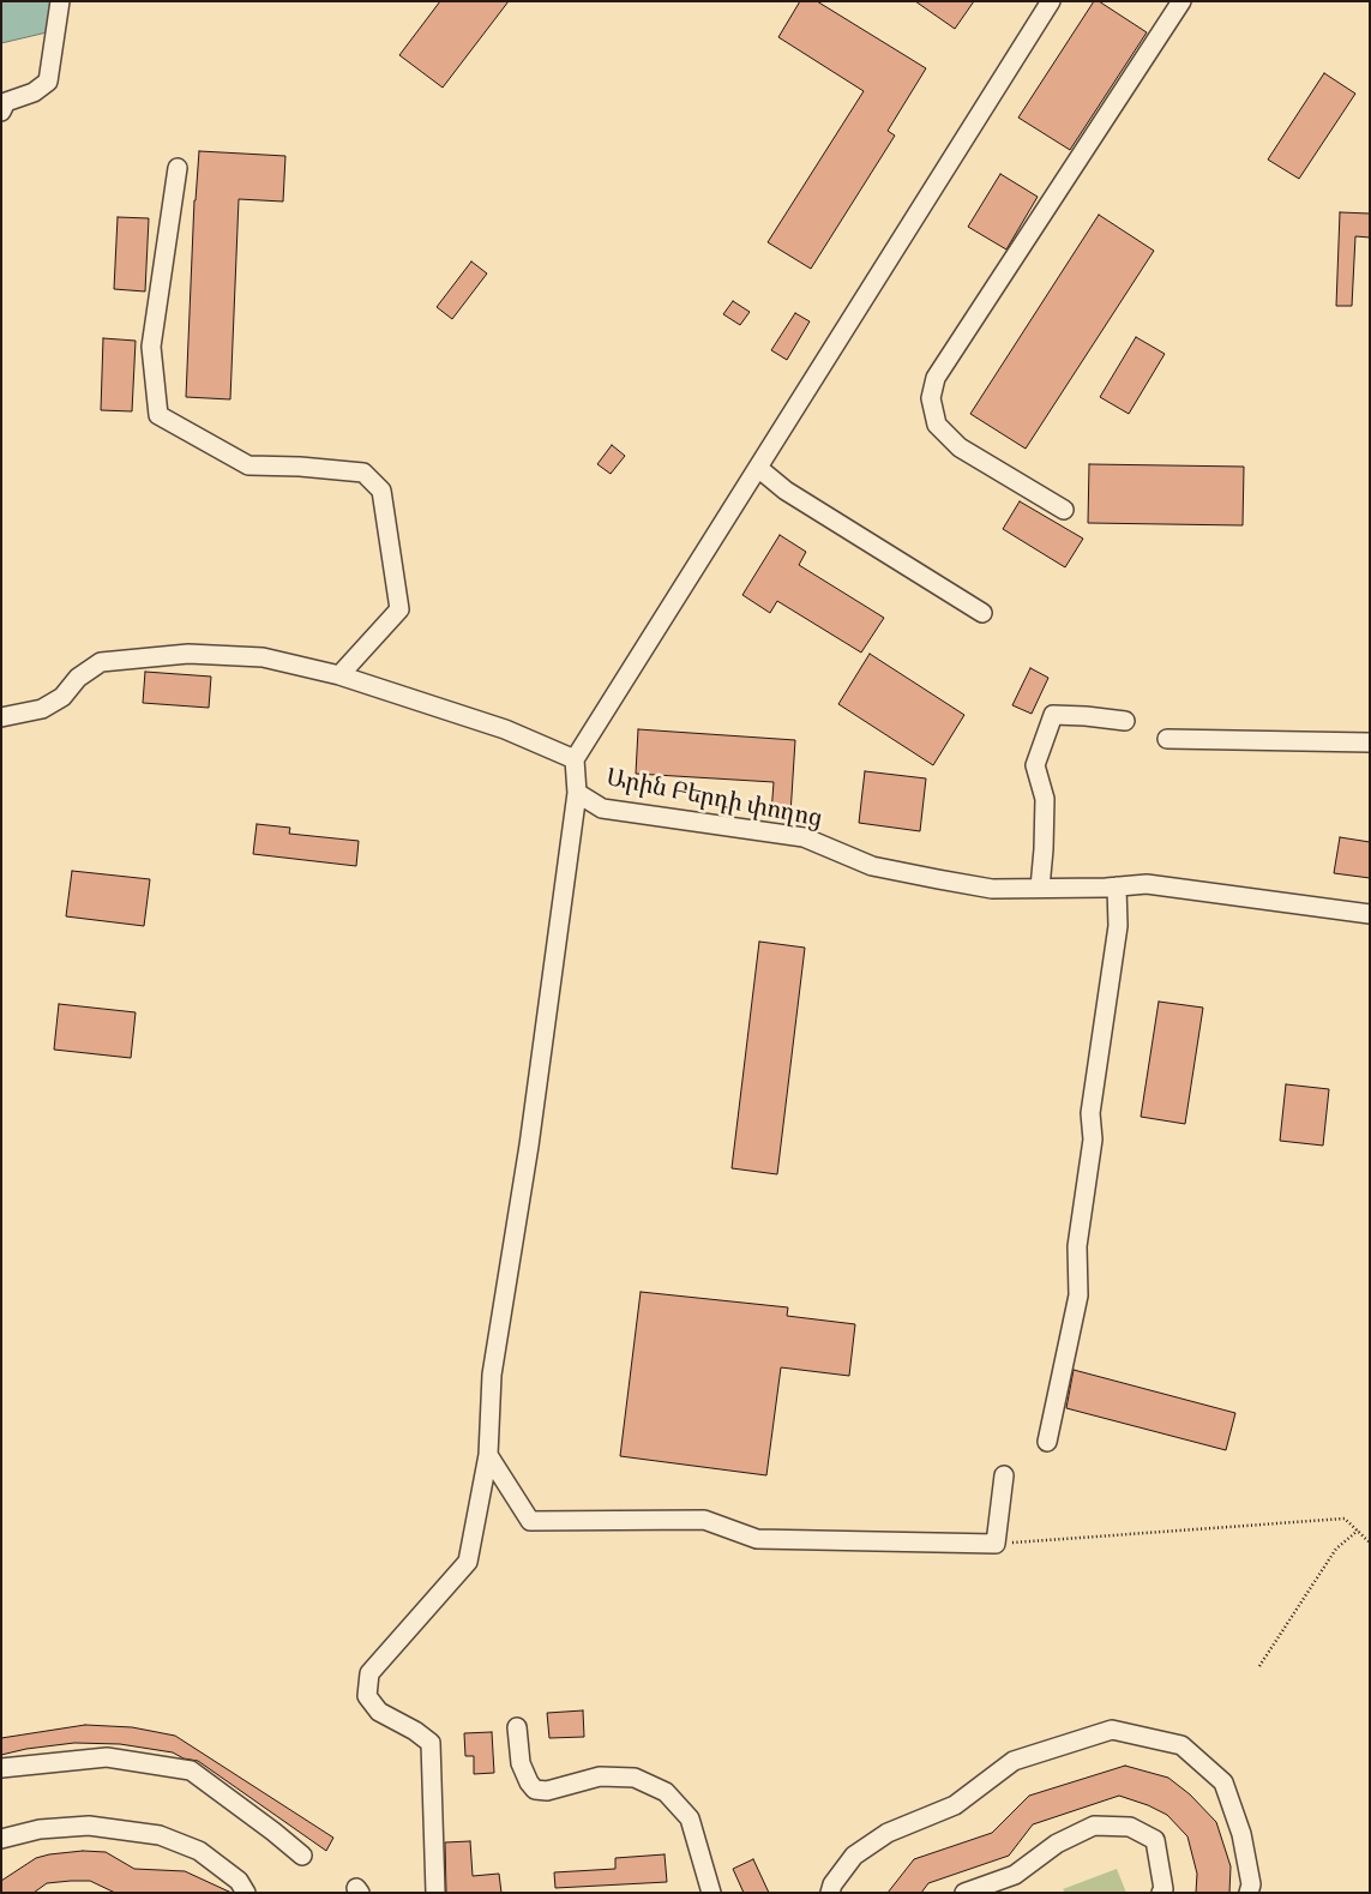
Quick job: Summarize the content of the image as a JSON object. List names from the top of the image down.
{
  "streets": {
    "street": ["Արին Բերդի փողոց"]
  }
}
